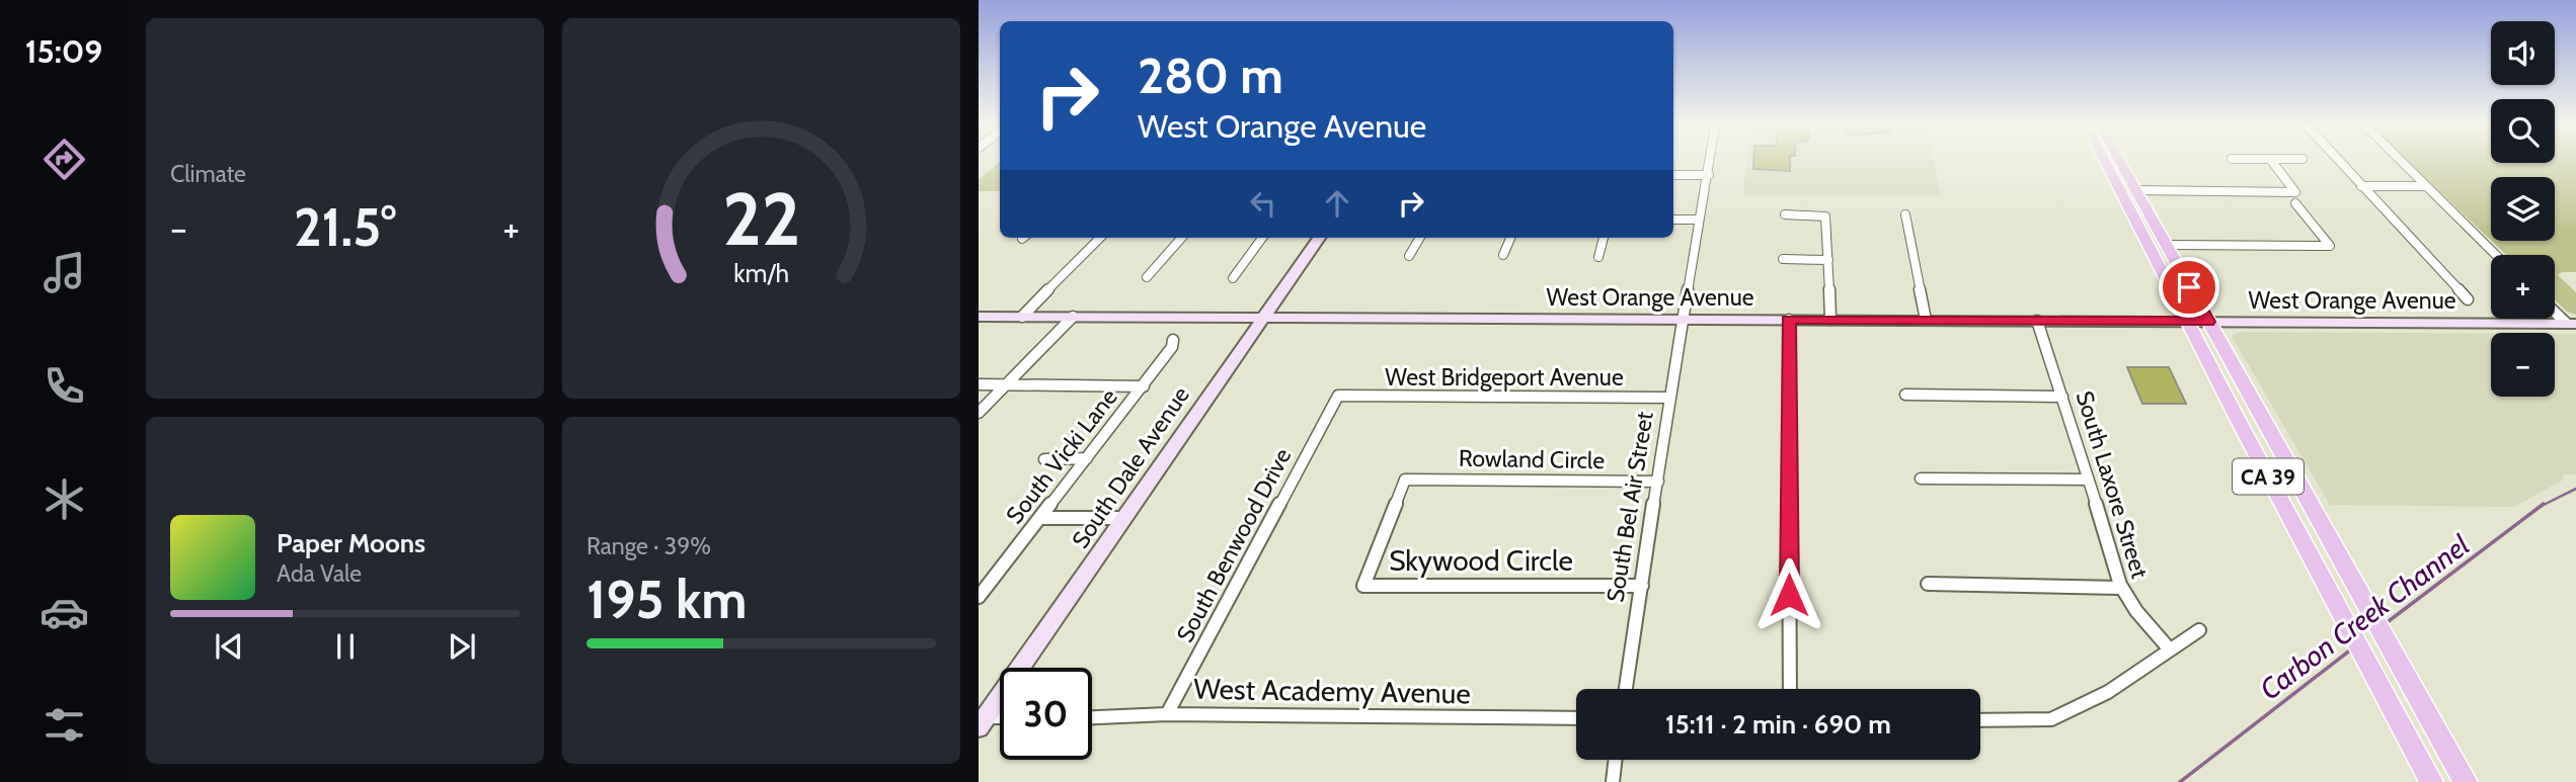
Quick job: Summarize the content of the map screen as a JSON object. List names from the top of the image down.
{
  "streets": {
    "main road": ["CA 39"],
    "street": [
      "West Orange Avenue",
      "West Bridgeport Avenue",
      "South Vicki Lane",
      "Rowland Circle",
      "South Dale Avenue",
      "South Laxore Street",
      "South Bel Air Street",
      "South Benwood Drive",
      "Skywood Circle",
      "West Academy Avenue"
    ]
  },
  "crossings": [
    ["West Orange Avenue", "South Dale Avenue"],
    ["West Orange Avenue", "CA 39"],
    ["West Orange Avenue", "South Laxore Street"],
    ["West Orange Avenue", "South Bel Air Street"],
    ["West Bridgeport Avenue", "South Bel Air Street"],
    ["West Bridgeport Avenue", "South Benwood Drive"],
    ["Rowland Circle", "South Bel Air Street"],
    ["Rowland Circle", "Skywood Circle"],
    ["South Bel Air Street", "Skywood Circle"],
    ["South Benwood Drive", "West Academy Avenue"]
  ],
  "water": ["Carbon Creek Channel"],
  "page": {
    "tabs": "15:09",
    "tile": [
      "Climate",
      ["Range · 39%", "195 km"]
    ],
    "map_buttons": ["+", "−"],
    "turn": ["280 m", "West Orange Avenue"],
    "heat": ["−", "21.5°", "+"],
    "song": ["Paper Moons", "Ada Vale"],
    "limit": "30",
    "trip": "15:11 · 2 min · 690 m",
    "gauge": ["22", "km/h"]
  }
}
